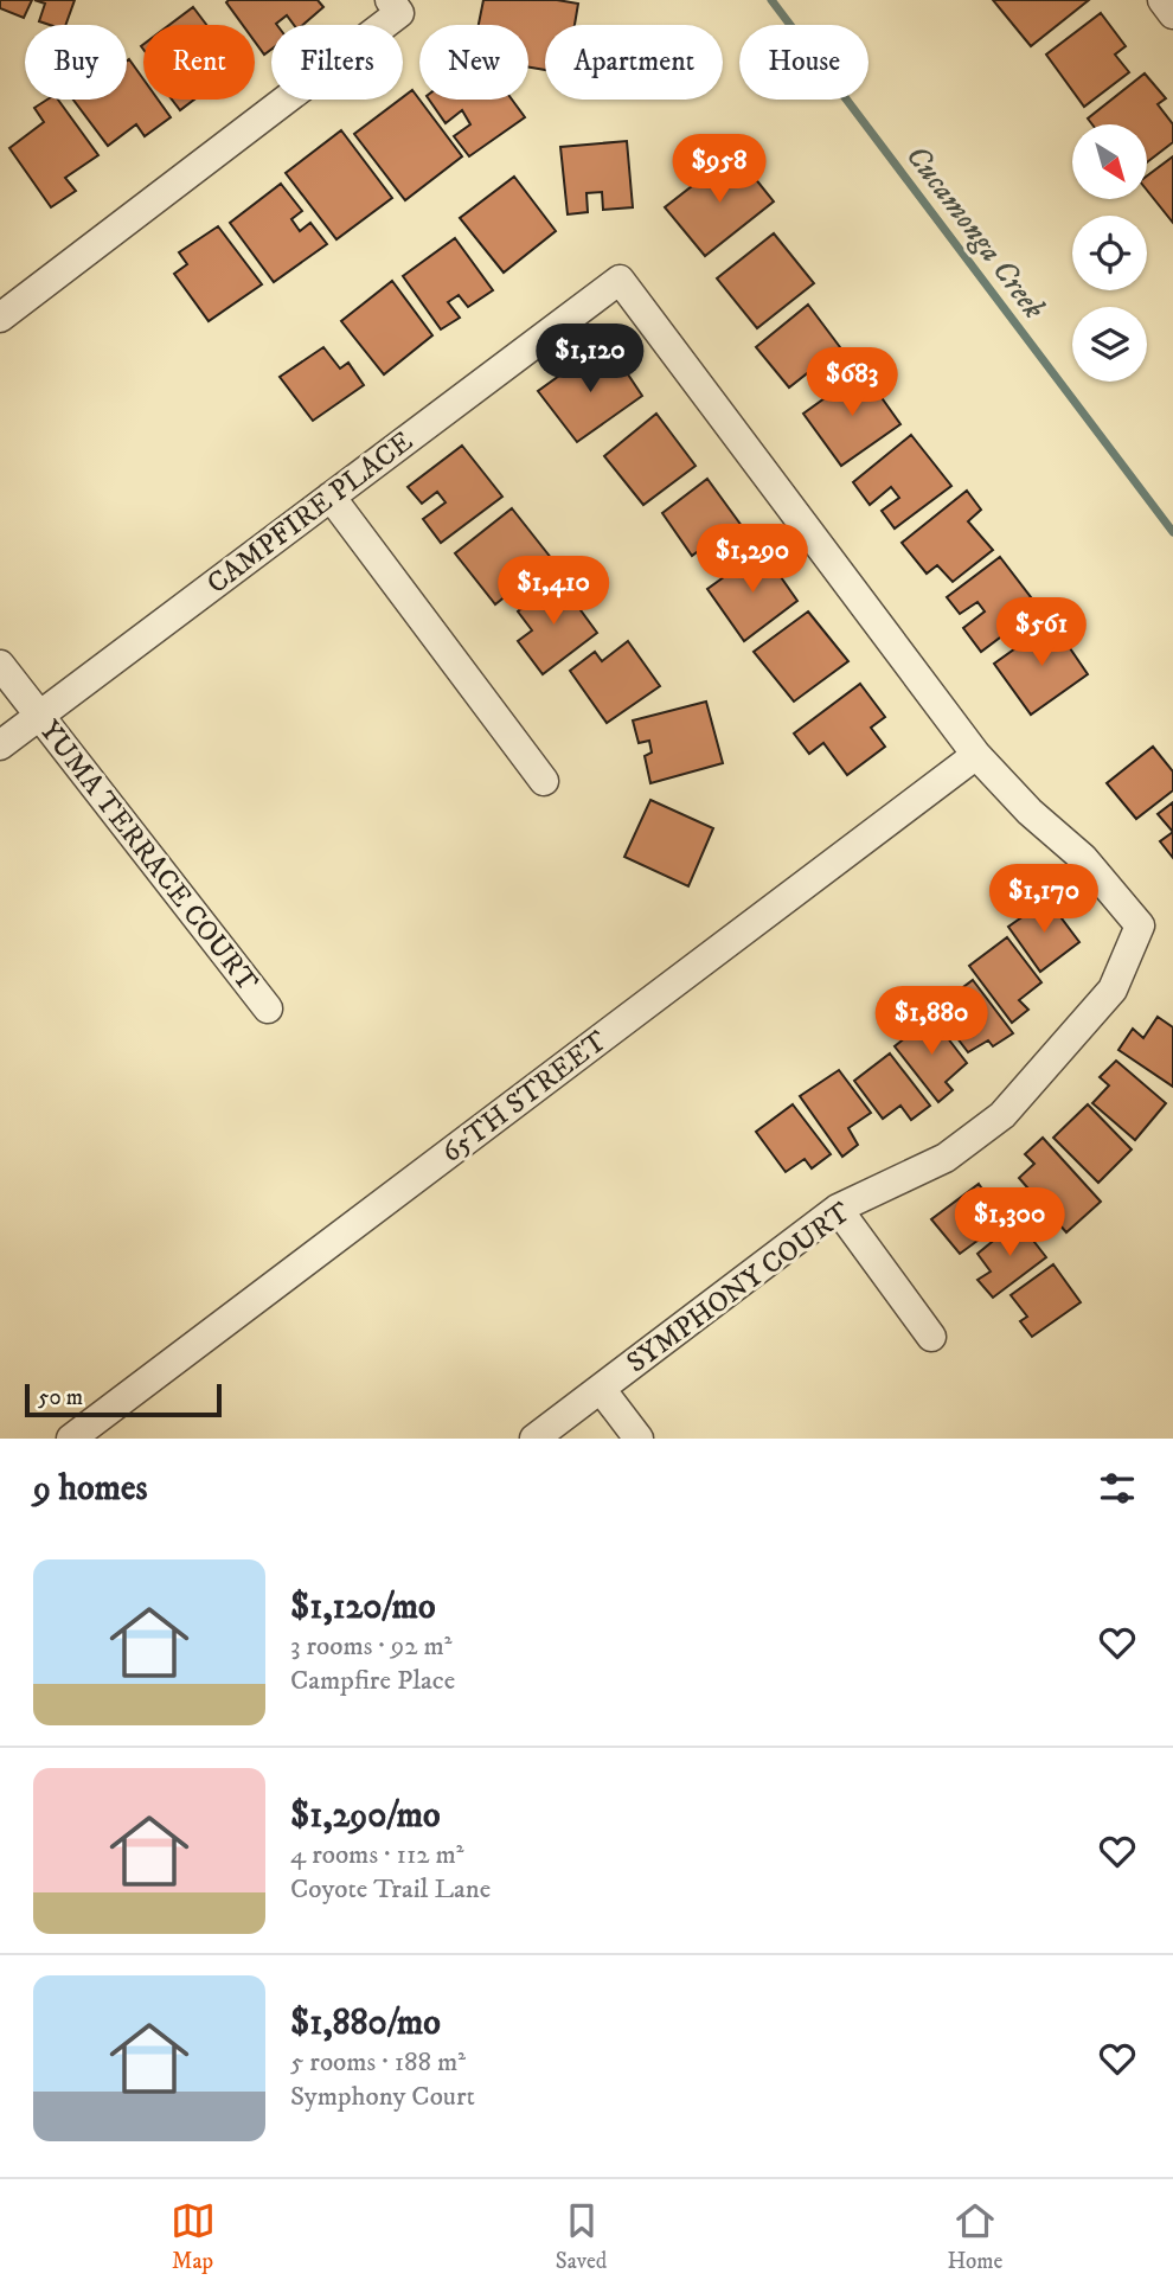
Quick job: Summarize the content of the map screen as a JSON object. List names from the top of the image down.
{
  "streets": {
    "street": [
      "CAMPFIRE PLACE",
      "YUMA TERRACE COURT",
      "65TH STREET",
      "SYMPHONY COURT"
    ]
  },
  "crossings": [
    ["CAMPFIRE PLACE", "YUMA TERRACE COURT"],
    ["CAMPFIRE PLACE", "65TH STREET"],
    ["CAMPFIRE PLACE", "SYMPHONY COURT"],
    ["65TH STREET", "SYMPHONY COURT"]
  ],
  "water": ["Cucamonga Creek"],
  "scale_bar": "50 m",
  "north": "bottom right",
  "page": {
    "chip": [
      "Buy",
      "Rent",
      "Filters",
      "New",
      "Apartment",
      "House"
    ],
    "price": [
      "$958",
      "$1,120",
      "$683",
      "$1,290",
      "$1,410",
      "$561",
      "$1,170",
      "$1,880",
      "$1,300"
    ],
    "scale": "50 m",
    "heading": "9 homes",
    "list": [
      {
        "name": "$1,120/mo",
        "note": "3 rooms · 92 m² · Campfire Place"
      },
      {
        "name": "$1,290/mo",
        "note": "4 rooms · 112 m² · Coyote Trail Lane"
      },
      {
        "name": "$1,880/mo",
        "note": "5 rooms · 188 m² · Symphony Court"
      }
    ],
    "tabs": ["Map", "Saved", "Home"]
  }
}
